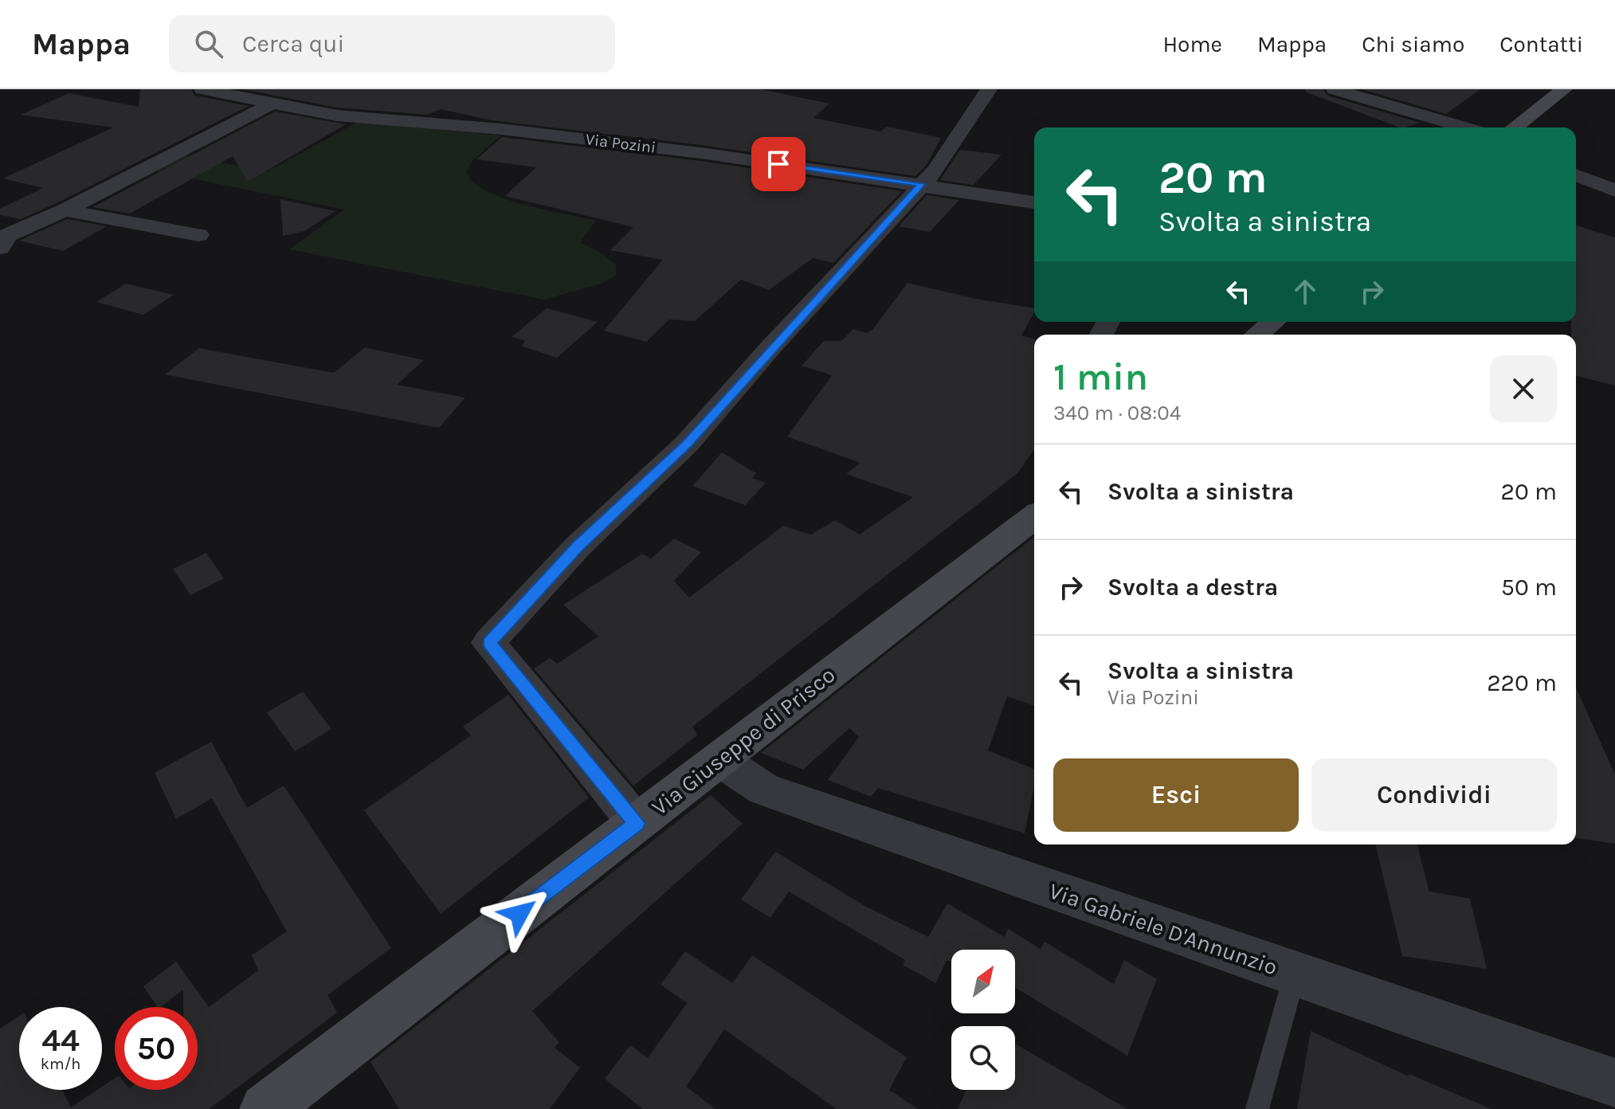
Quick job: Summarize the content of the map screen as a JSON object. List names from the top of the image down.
{
  "streets": {
    "main road": ["Via Giuseppe di Prisco"],
    "street": ["Via Pozini", "Via Gabriele D'Annunzio"]
  },
  "crossings": [
    ["Via Giuseppe di Prisco", "Via Gabriele D'Annunzio"]
  ],
  "north": "top right",
  "page": {
    "header": "Mappa",
    "search": "Cerca qui",
    "nav": [
      "Home",
      "Mappa",
      "Chi siamo",
      "Contatti"
    ],
    "turn": ["20 m", "Svolta a sinistra"],
    "heading": ["1 min", "340 m · 08:04"],
    "list": [
      {
        "name": "Svolta a sinistra",
        "value": "20 m"
      },
      {
        "name": "Svolta a destra",
        "value": "50 m"
      },
      {
        "name": "Svolta a sinistra",
        "note": "Via Pozini",
        "value": "220 m"
      }
    ],
    "buttons": ["Esci", "Condividi"],
    "speed": "44 km/h",
    "limit": "50"
  }
}
